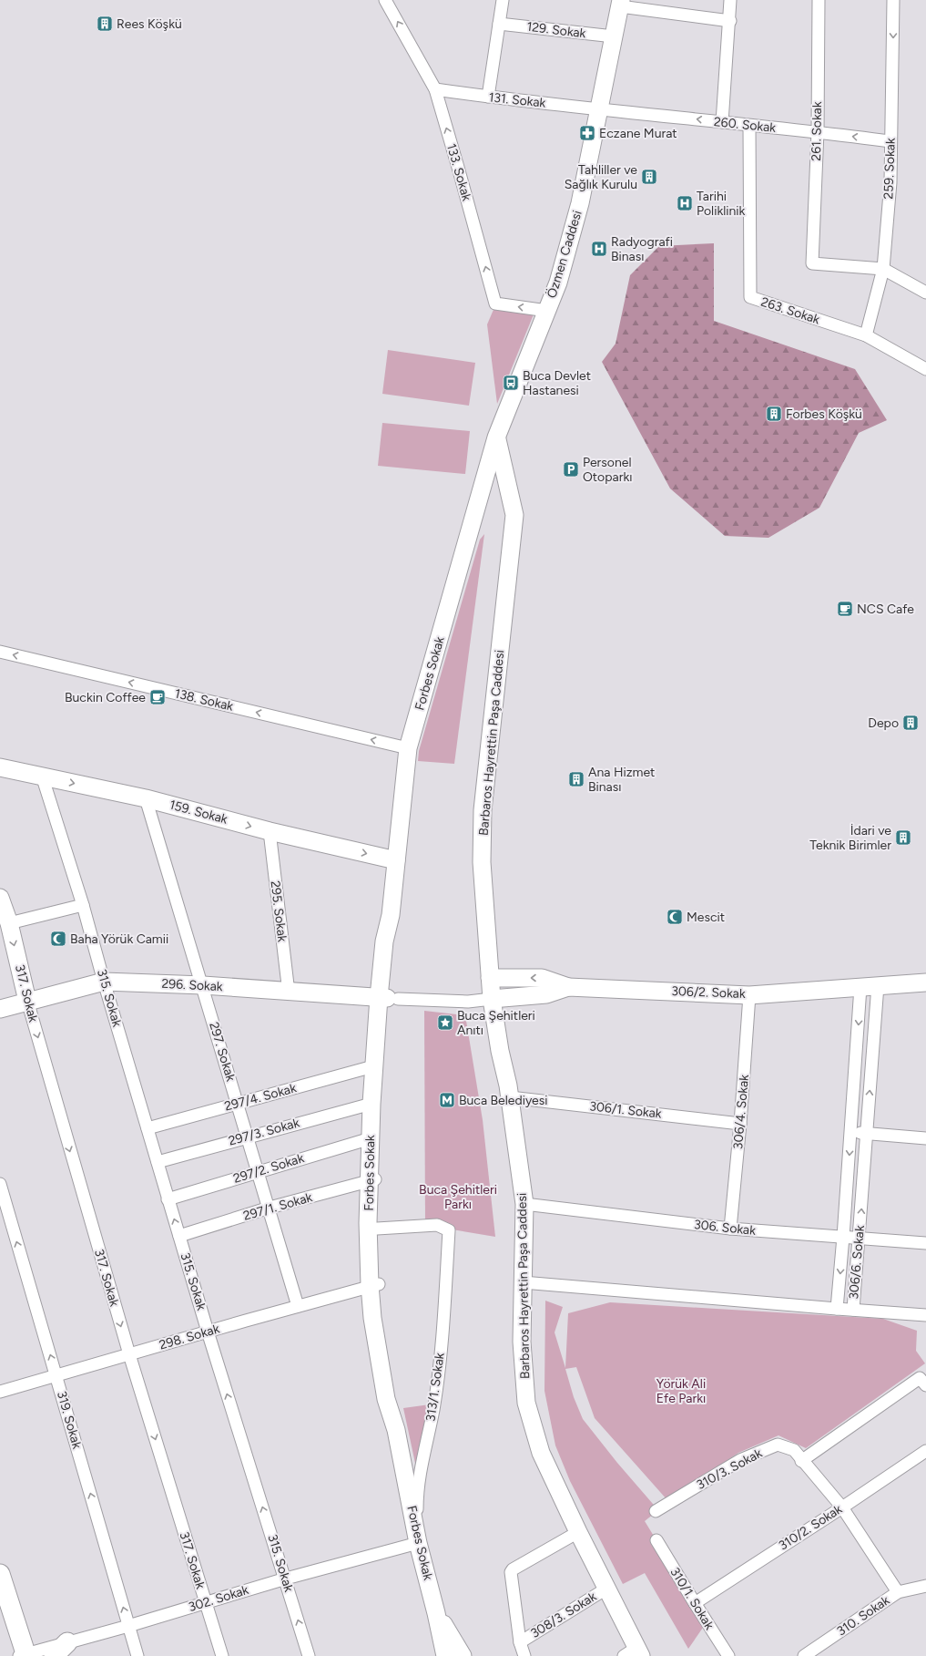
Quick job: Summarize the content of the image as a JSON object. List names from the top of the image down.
{
  "streets": {
    "main road": [
      "Özmen Caddesi",
      "Forbes Sokak",
      "Barbaros Hayrettin Paşa Caddesi",
      "159. Sokak",
      "296. Sokak",
      "306/2. Sokak",
      "317. Sokak"
    ],
    "street": [
      "129. Sokak",
      "131. Sokak",
      "260. Sokak",
      "261. Sokak",
      "259. Sokak",
      "133. Sokak",
      "263. Sokak",
      "138. Sokak",
      "295. Sokak",
      "315. Sokak",
      "297. Sokak",
      "297/4. Sokak",
      "306/1. Sokak",
      "306/4. Sokak",
      "297/3. Sokak",
      "297/2. Sokak",
      "297/1. Sokak",
      "306. Sokak",
      "306/6. Sokak",
      "298. Sokak",
      "313/1. Sokak",
      "319. Sokak",
      "310/3. Sokak",
      "310/2. Sokak",
      "302. Sokak",
      "310/1. Sokak",
      "308/3. Sokak",
      "310. Sokak"
    ]
  },
  "crossings": [
    ["129. Sokak", "Özmen Caddesi"],
    ["131. Sokak", "260. Sokak"],
    ["131. Sokak", "133. Sokak"],
    ["131. Sokak", "Özmen Caddesi"],
    ["260. Sokak", "261. Sokak"],
    ["260. Sokak", "259. Sokak"],
    ["260. Sokak", "Özmen Caddesi"],
    ["260. Sokak", "263. Sokak"],
    ["261. Sokak", "259. Sokak"],
    ["259. Sokak", "263. Sokak"],
    ["133. Sokak", "Özmen Caddesi"],
    ["Özmen Caddesi", "Forbes Sokak"],
    ["Özmen Caddesi", "Barbaros Hayrettin Paşa Caddesi"],
    ["Forbes Sokak", "138. Sokak"],
    ["Forbes Sokak", "Barbaros Hayrettin Paşa Caddesi"],
    ["Forbes Sokak", "159. Sokak"],
    ["Forbes Sokak", "296. Sokak"],
    ["Forbes Sokak", "297/4. Sokak"],
    ["Forbes Sokak", "297/3. Sokak"],
    ["Forbes Sokak", "297/2. Sokak"],
    ["Forbes Sokak", "297/1. Sokak"],
    ["Forbes Sokak", "298. Sokak"],
    ["Forbes Sokak", "313/1. Sokak"],
    ["Forbes Sokak", "302. Sokak"],
    ["Barbaros Hayrettin Paşa Caddesi", "306/2. Sokak"],
    ["Barbaros Hayrettin Paşa Caddesi", "306/1. Sokak"],
    ["Barbaros Hayrettin Paşa Caddesi", "306. Sokak"],
    ["Barbaros Hayrettin Paşa Caddesi", "308/3. Sokak"],
    ["159. Sokak", "295. Sokak"],
    ["159. Sokak", "315. Sokak"],
    ["159. Sokak", "297. Sokak"],
    ["295. Sokak", "296. Sokak"],
    ["296. Sokak", "317. Sokak"],
    ["296. Sokak", "315. Sokak"],
    ["296. Sokak", "297. Sokak"],
    ["306/2. Sokak", "306/4. Sokak"],
    ["306/2. Sokak", "306/6. Sokak"],
    ["317. Sokak", "298. Sokak"],
    ["317. Sokak", "302. Sokak"],
    ["315. Sokak", "297/4. Sokak"],
    ["315. Sokak", "297/3. Sokak"],
    ["315. Sokak", "297/2. Sokak"],
    ["315. Sokak", "297/1. Sokak"],
    ["315. Sokak", "298. Sokak"],
    ["315. Sokak", "302. Sokak"],
    ["297. Sokak", "297/4. Sokak"],
    ["297. Sokak", "297/3. Sokak"],
    ["297. Sokak", "297/2. Sokak"],
    ["297. Sokak", "297/1. Sokak"],
    ["297. Sokak", "298. Sokak"],
    ["306/1. Sokak", "306/4. Sokak"],
    ["306/4. Sokak", "306. Sokak"],
    ["306. Sokak", "306/6. Sokak"],
    ["298. Sokak", "319. Sokak"],
    ["313/1. Sokak", "302. Sokak"],
    ["319. Sokak", "302. Sokak"],
    ["310/3. Sokak", "310/2. Sokak"],
    ["310/3. Sokak", "310. Sokak"],
    ["310/2. Sokak", "310/1. Sokak"]
  ],
  "one_way": [
    "259. Sokak",
    "133. Sokak",
    "138. Sokak",
    "159. Sokak",
    "317. Sokak",
    "315. Sokak",
    "319. Sokak"
  ],
  "parks": ["Buca Şehitleri Parkı", "Yörük Ali Efe Parkı"],
  "places": {
    "building": [
      "Rees Köşkü",
      "Tahliller ve Sağlık Kurulu",
      "Forbes Köşkü",
      "Depo",
      "Ana Hizmet Binası",
      "İdari ve Teknik Birimler"
    ],
    "pharmacy": ["Eczane Murat"],
    "hospital": ["Tarihi Poliklinik", "Radyografi Binası"],
    "bus stop": ["Buca Devlet Hastanesi"],
    "parking": ["Personel Otoparkı"],
    "cafe": ["NCS Cafe", "Buckin Coffee"],
    "mosque": ["Mescit", "Baha Yörük Camii"],
    "place": ["Buca Şehitleri Anıtı"],
    "metro station": ["Buca Belediyesi"]
  }
}
